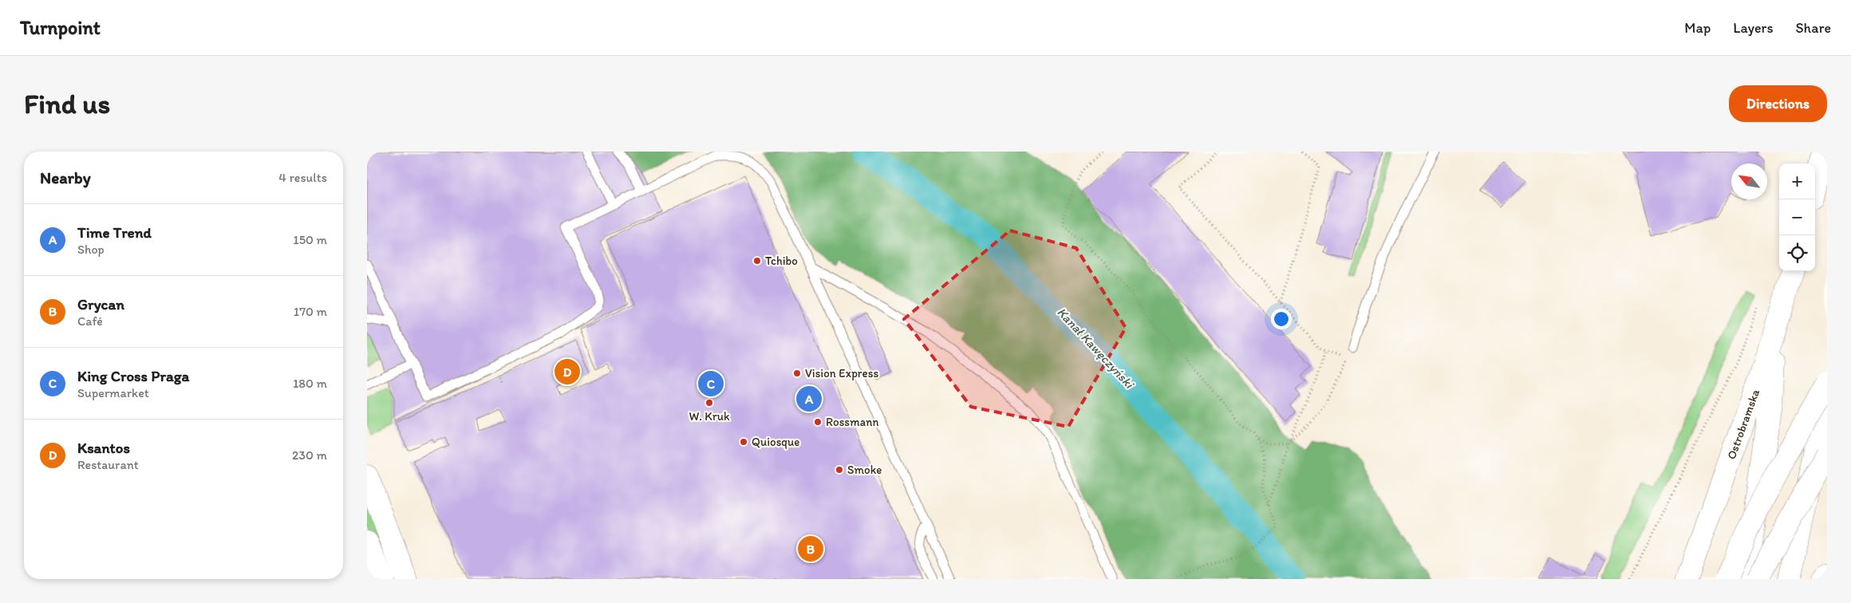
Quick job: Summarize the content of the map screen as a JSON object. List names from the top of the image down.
{
  "streets": {
    "main road": ["Ostrobramska"]
  },
  "water": ["Kanał Kawęczyński"],
  "places": [
    "Tchibo",
    "Vision Express",
    "W. Kruk",
    "Rossmann",
    "Quiosque",
    "Smoke"
  ],
  "north": "top left",
  "page": {
    "header": "Turnpoint",
    "nav": ["Map", "Layers", "Share"],
    "buttons": "Directions",
    "title": "Find us",
    "heading": ["Nearby", "4 results"],
    "map_buttons": ["+", "−"],
    "list": [
      {
        "mark": "A",
        "name": "Time Trend",
        "note": "Shop",
        "value": "150 m"
      },
      {
        "mark": "B",
        "name": "Grycan",
        "note": "Café",
        "value": "170 m"
      },
      {
        "mark": "C",
        "name": "King Cross Praga",
        "note": "Supermarket",
        "value": "180 m"
      },
      {
        "mark": "D",
        "name": "Ksantos",
        "note": "Restaurant",
        "value": "230 m"
      }
    ],
    "pins": [
      "D",
      "C",
      "A",
      "B"
    ]
  }
}
